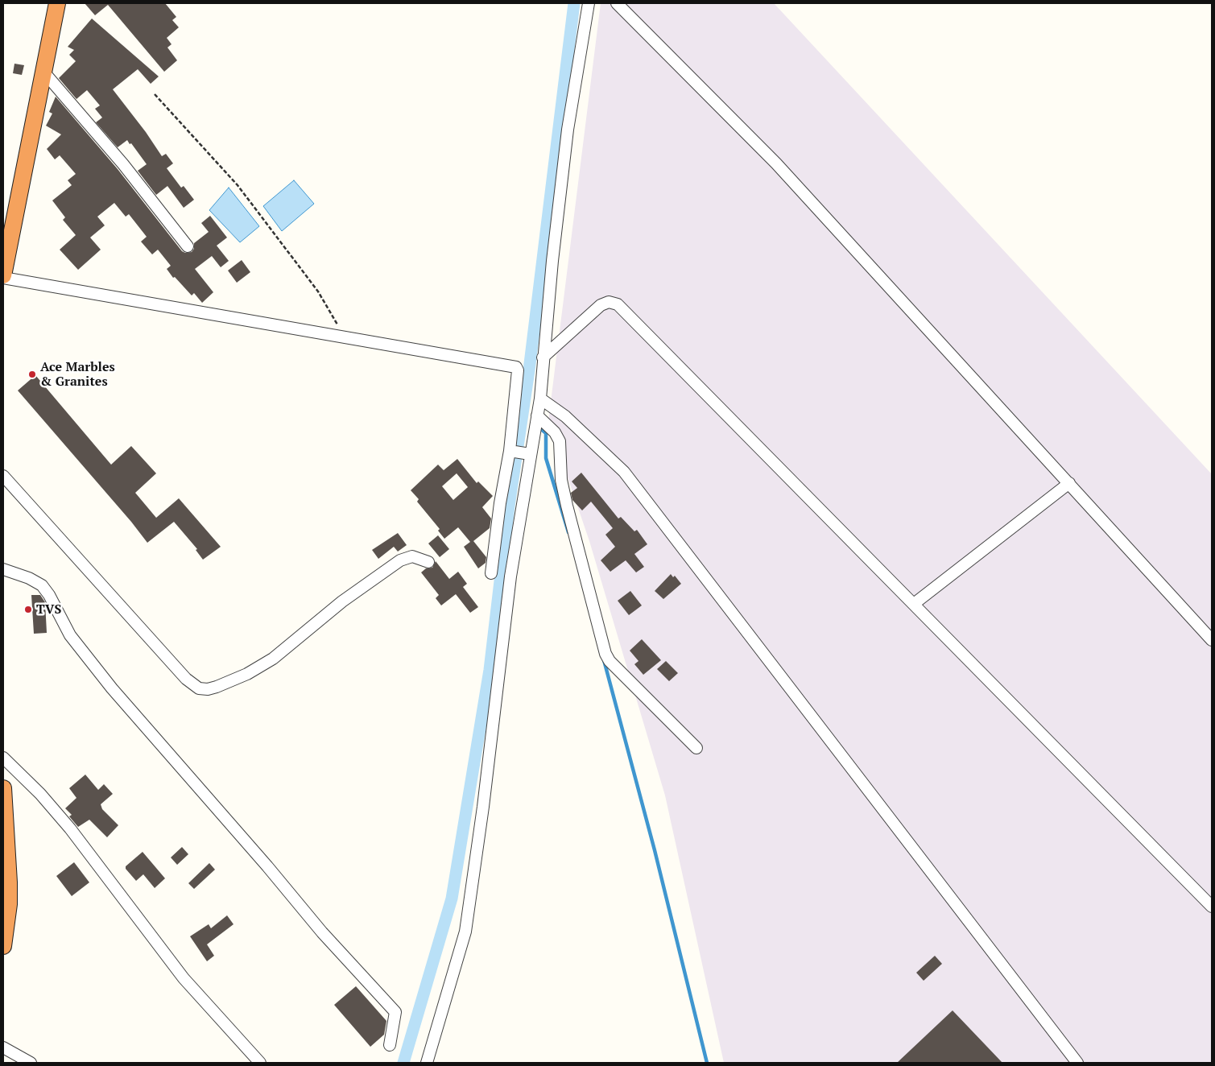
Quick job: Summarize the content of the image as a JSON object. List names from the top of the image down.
{
  "places": ["Ace Marbles & Granites", "TVS"]
}
